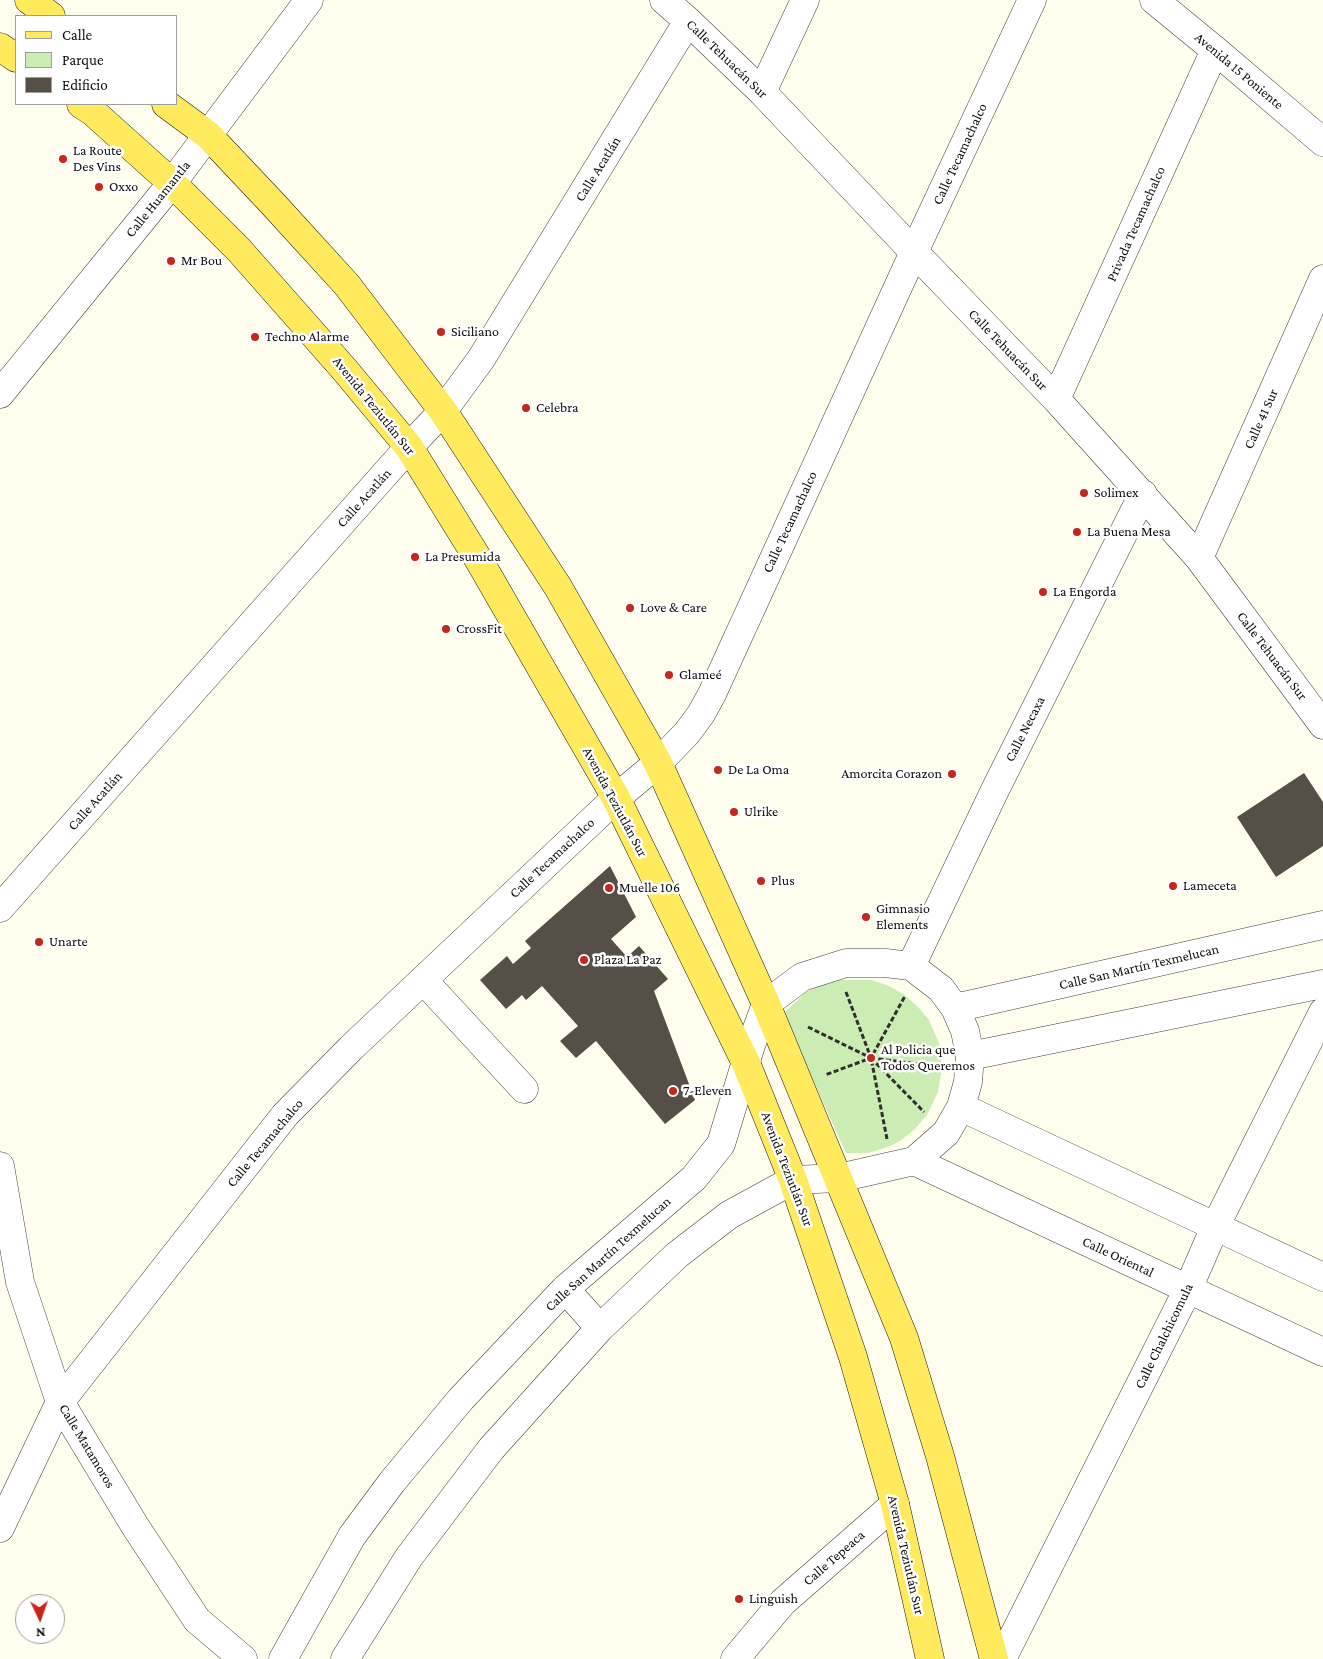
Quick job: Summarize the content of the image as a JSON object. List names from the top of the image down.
{
  "streets": {
    "main road": ["Avenida Teziutlán Sur"],
    "street": [
      "Calle Tehuacán Sur",
      "Avenida 15 Poniente",
      "Calle Tecamachalco",
      "Calle Acatlán",
      "Calle Huamantla",
      "Privada Tecamachalco",
      "Calle 41 Sur",
      "Calle Necaxa",
      "Calle San Martín Texmelucan",
      "Calle Oriental",
      "Calle Chalchicomula",
      "Calle Matamoros",
      "Calle Tepeaca"
    ]
  },
  "crossings": [
    ["Calle Tehuacán Sur", "Calle Tecamachalco"],
    ["Calle Tehuacán Sur", "Calle Acatlán"],
    ["Calle Tehuacán Sur", "Privada Tecamachalco"],
    ["Calle Tehuacán Sur", "Calle 41 Sur"],
    ["Calle Tehuacán Sur", "Calle Necaxa"],
    ["Avenida 15 Poniente", "Privada Tecamachalco"],
    ["Calle Tecamachalco", "Avenida Teziutlán Sur"],
    ["Calle Tecamachalco", "Calle Matamoros"],
    ["Calle Acatlán", "Avenida Teziutlán Sur"],
    ["Calle Huamantla", "Avenida Teziutlán Sur"],
    ["Avenida Teziutlán Sur", "Calle San Martín Texmelucan"],
    ["Avenida Teziutlán Sur", "Calle Tepeaca"],
    ["Calle Oriental", "Calle Chalchicomula"]
  ],
  "places": [
    "La Route Des Vins",
    "Oxxo",
    "Mr Bou",
    "Siciliano",
    "Techno Alarme",
    "Celebra",
    "Solimex",
    "La Buena Mesa",
    "La Presumida",
    "La Engorda",
    "Love & Care",
    "CrossFit",
    "Glameé",
    "De La Oma",
    "Amorcita Corazon",
    "Ulrike",
    "Plus",
    "Lameceta",
    "Muelle 106",
    "Gimnasio Elements",
    "Unarte",
    "Plaza La Paz",
    "Al Policia que Todos Queremos",
    "7-Eleven",
    "Linguish"
  ],
  "legend": ["Calle", "Parque", "Edificio"],
  "north": "bottom"
}
